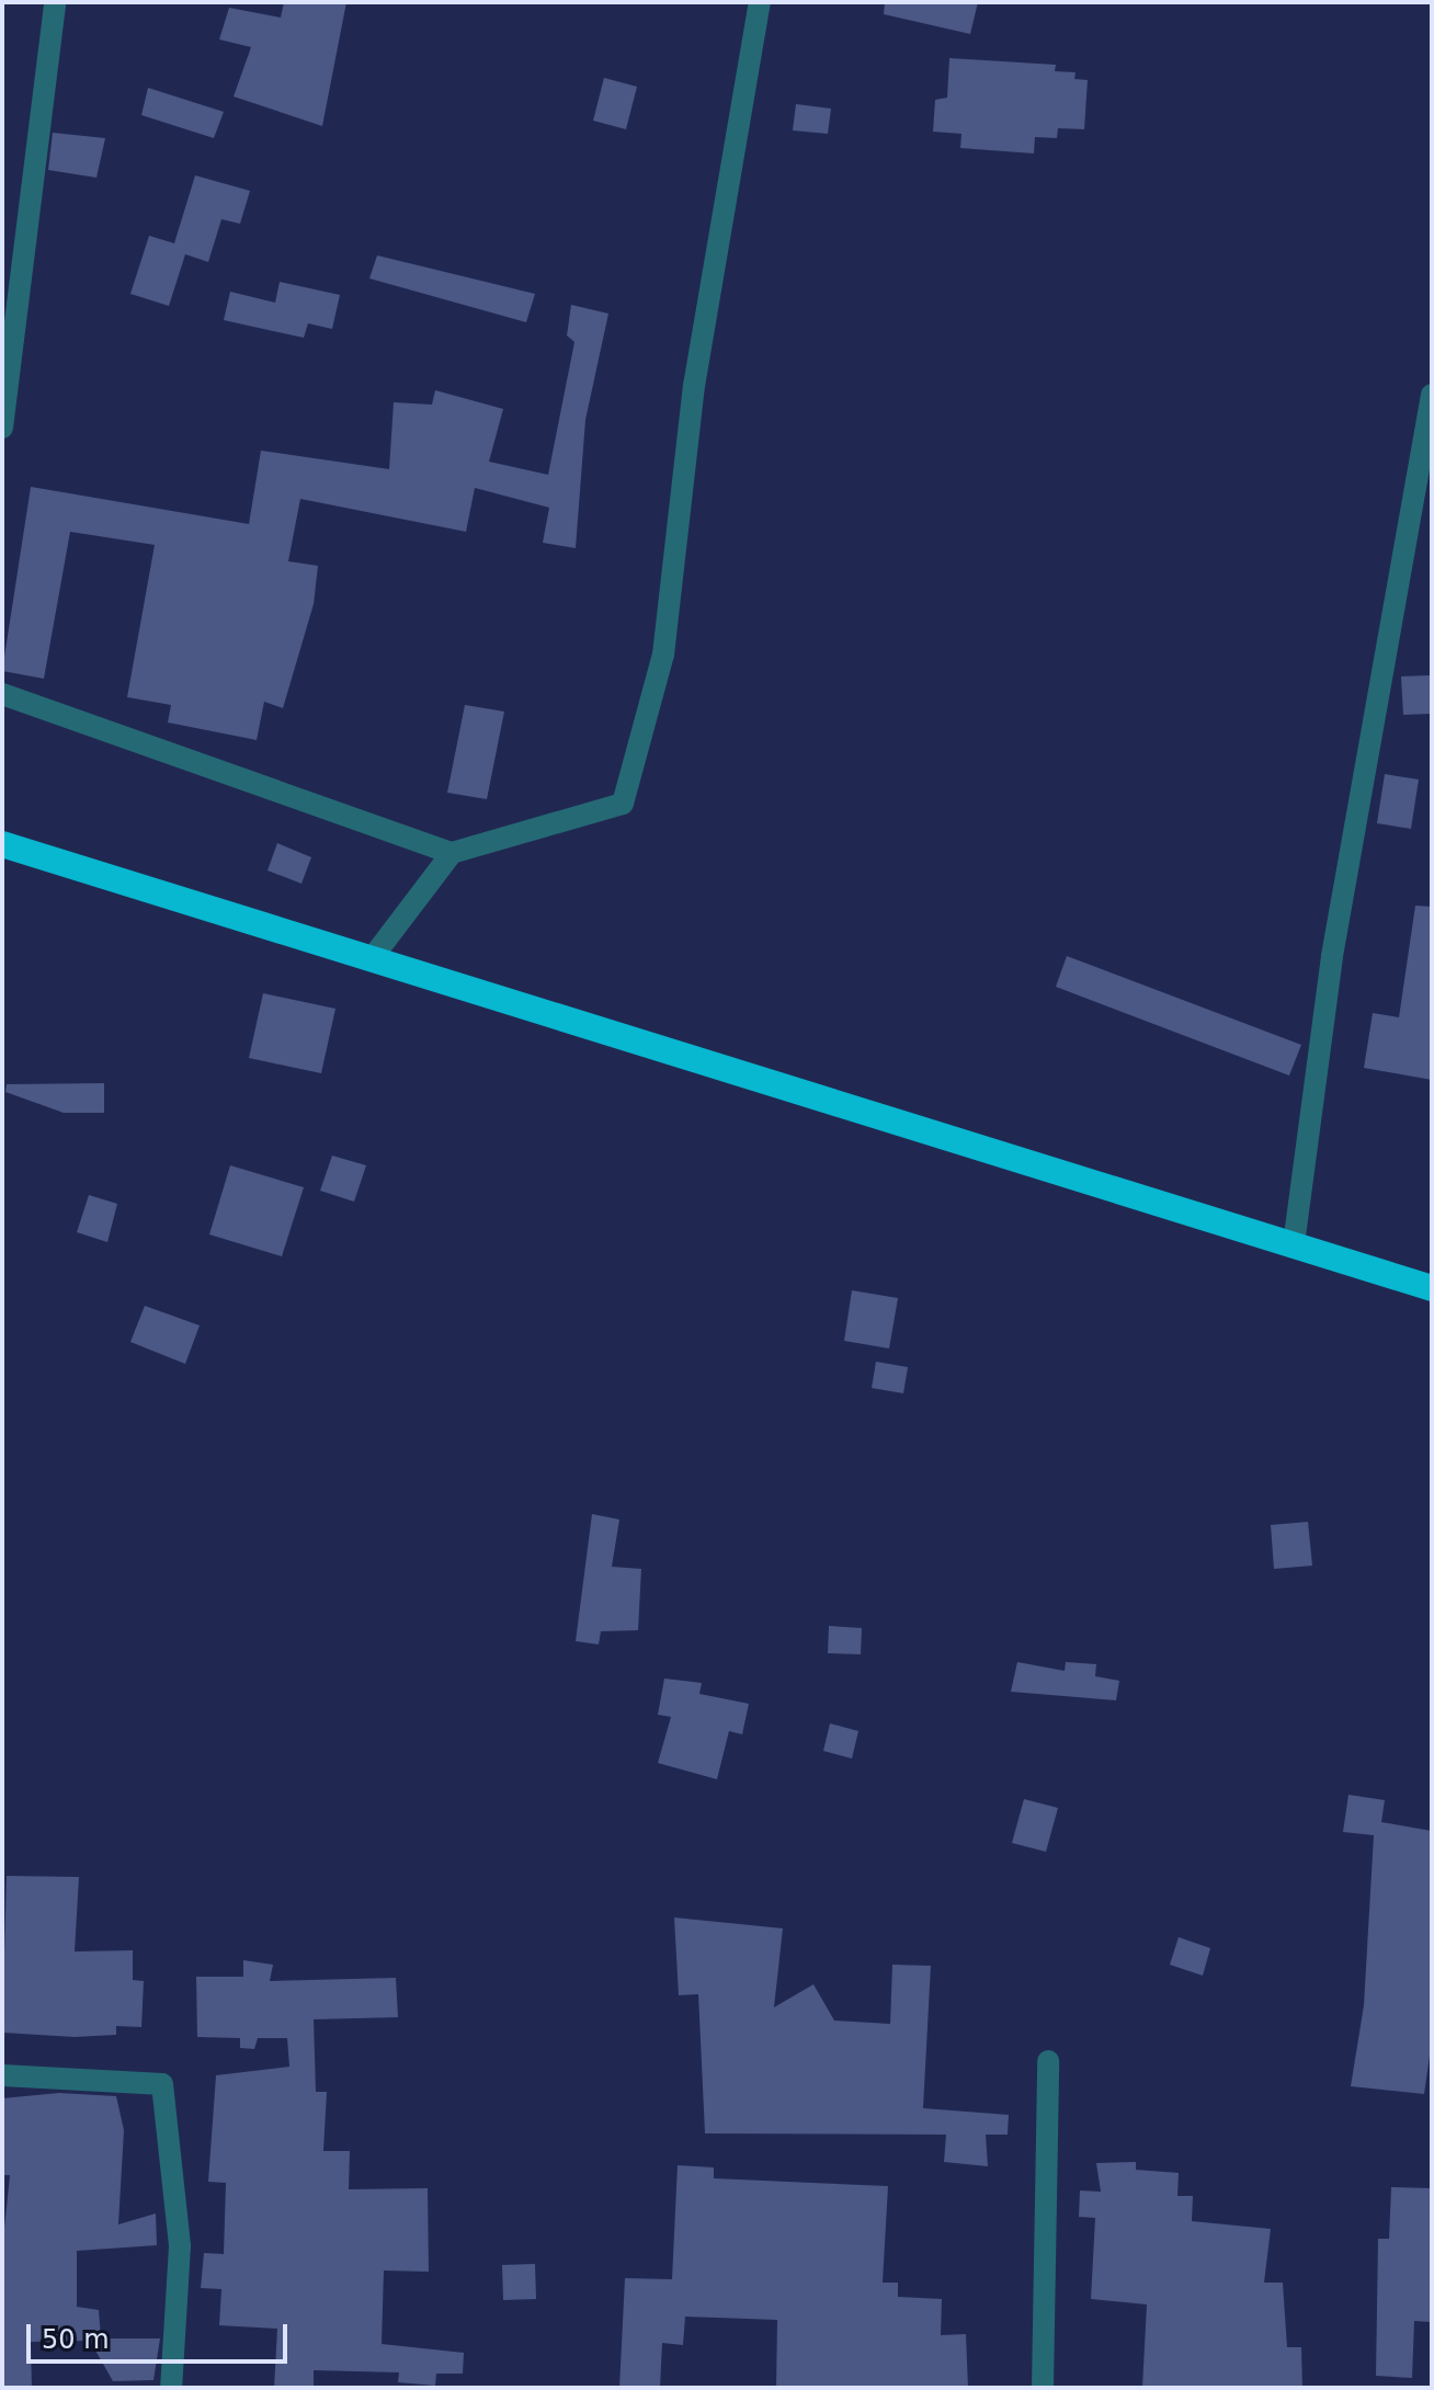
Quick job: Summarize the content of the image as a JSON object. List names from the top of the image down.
{
  "scale_bar": "50 m"
}
